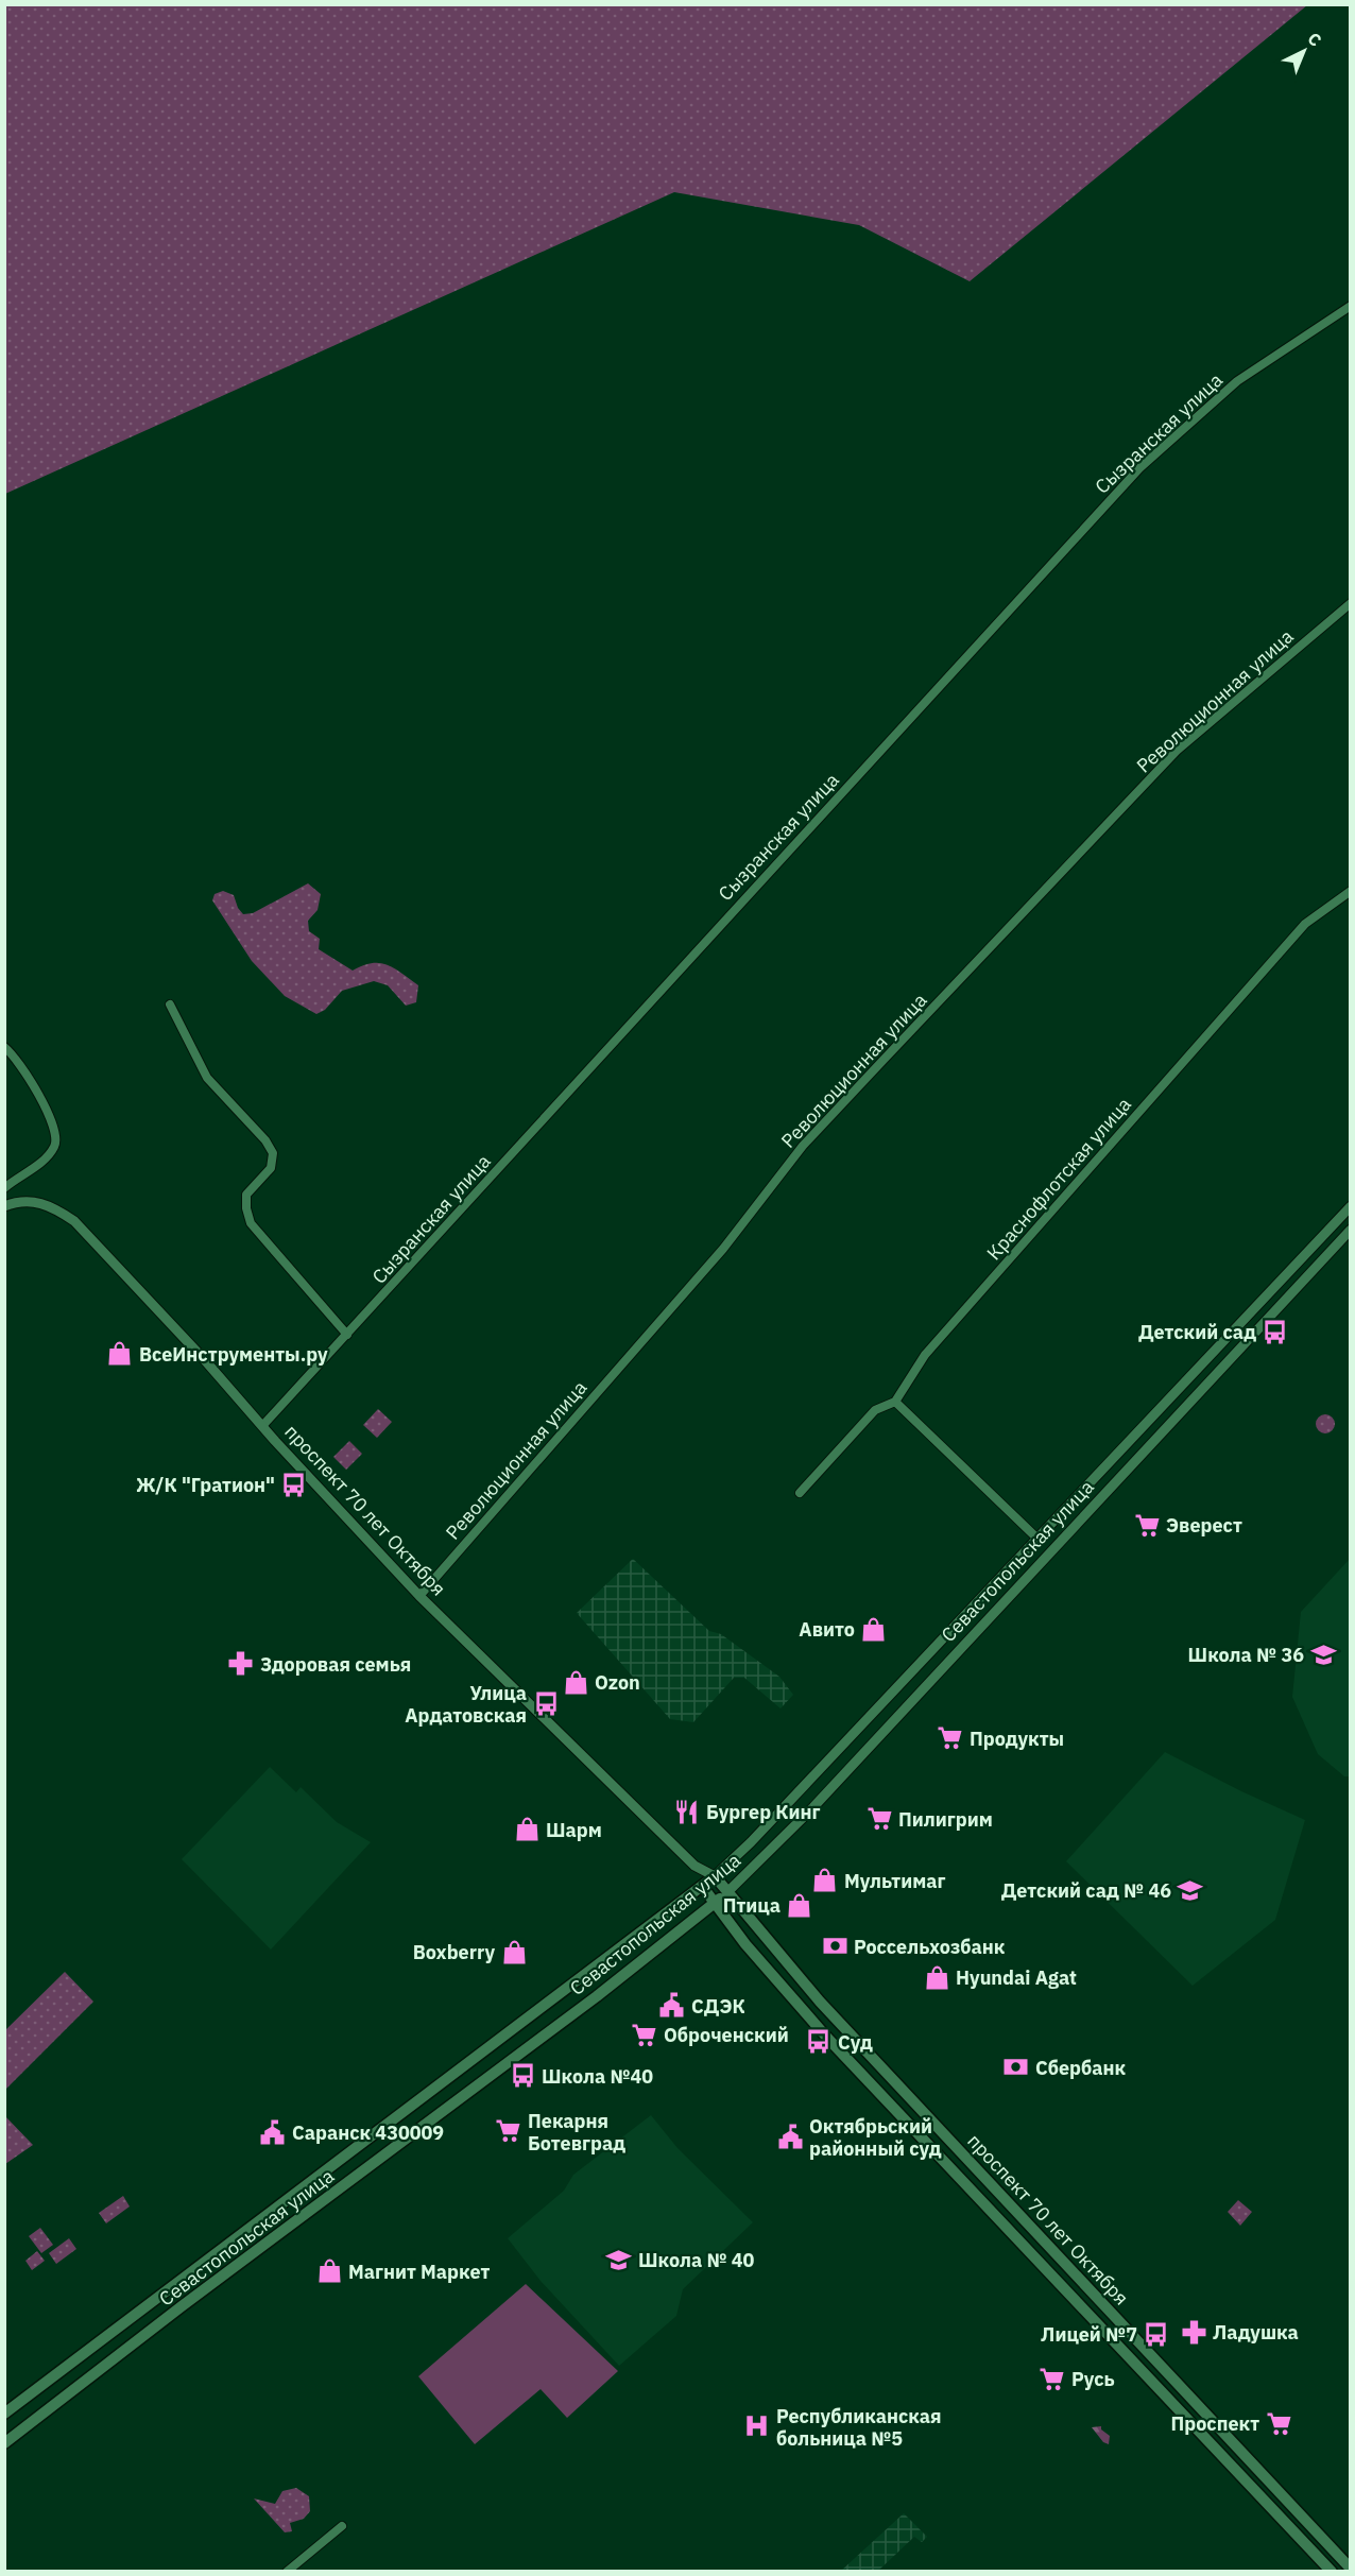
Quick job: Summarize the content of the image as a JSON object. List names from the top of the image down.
{
  "streets": {
    "main road": ["проспект 70 лет Октября", "Севастопольская улица"],
    "street": ["Сызранская улица", "Революционная улица", "Краснофлотская улица"]
  },
  "crossings": [
    ["Сызранская улица", "проспект 70 лет Октября"],
    ["Революционная улица", "проспект 70 лет Октября"],
    ["проспект 70 лет Октября", "Севастопольская улица"]
  ],
  "places": {
    "bus stop": [
      "Детский сад",
      "Ж/К \"Гратион\"",
      "Улица Ардатовская",
      "Суд",
      "Школа №40",
      "Лицей №7"
    ],
    "shop": [
      "ВсеИнструменты.ру",
      "Авито",
      "Ozon",
      "Шарм",
      "Мультимаг",
      "Птица",
      "Boxberry",
      "Hyundai Agat",
      "Магнит Маркет"
    ],
    "supermarket": [
      "Эверест",
      "Продукты",
      "Пилигрим",
      "Оброченский",
      "Пекарня Ботевград",
      "Русь",
      "Проспект"
    ],
    "school or university": ["Школа № 36", "Детский сад № 46", "Школа № 40"],
    "pharmacy": ["Здоровая семья", "Ладушка"],
    "restaurant": ["Бургер Кинг"],
    "bank": ["Россельхозбанк", "Сбербанк"],
    "public building": ["СДЭК", "Саранск 430009", "Октябрьский районный суд"],
    "hospital": ["Республиканская больница №5"]
  },
  "north": "top right"
}
